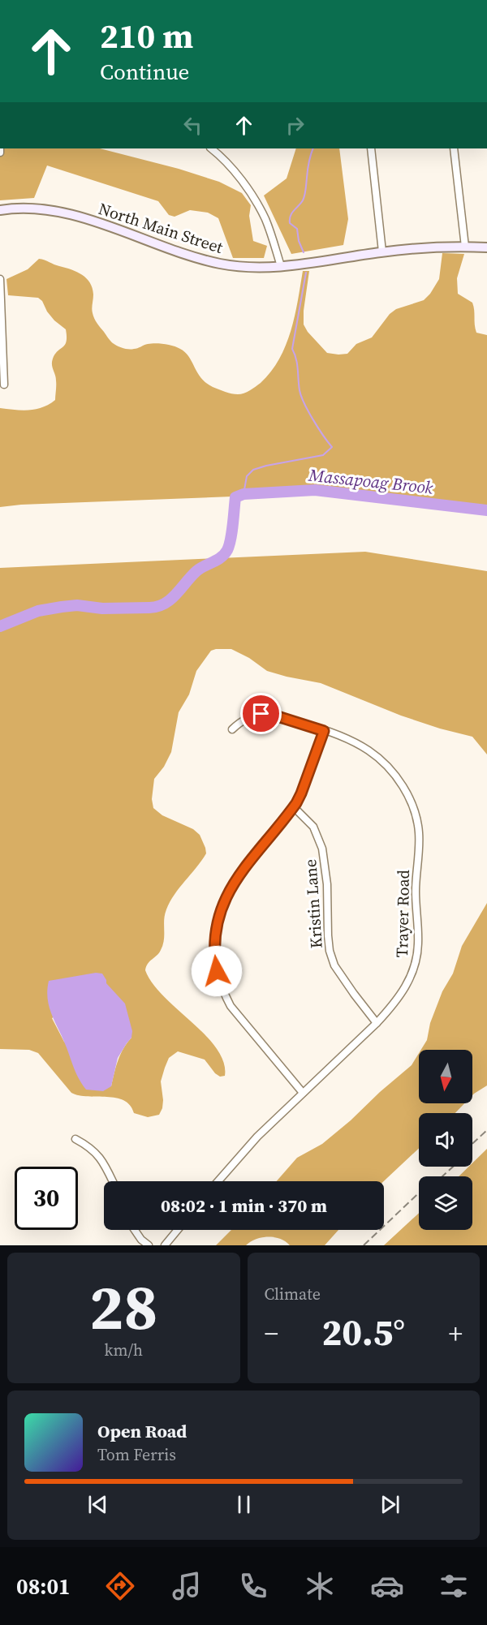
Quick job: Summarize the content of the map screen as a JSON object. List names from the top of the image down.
{
  "streets": {
    "main road": ["North Main Street"],
    "street": ["Kristin Lane", "Trayer Road"]
  },
  "crossings": [
    ["Kristin Lane", "Trayer Road"]
  ],
  "water": ["Massapoag Brook"],
  "north": "bottom",
  "page": {
    "turn": ["210 m", "Continue"],
    "limit": "30",
    "trip": "08:02 · 1 min · 370 m",
    "tile": [
      ["28", "km/h"],
      "Climate"
    ],
    "heat": ["−", "20.5°", "+"],
    "song": ["Open Road", "Tom Ferris"],
    "tabs": "08:01"
  }
}
